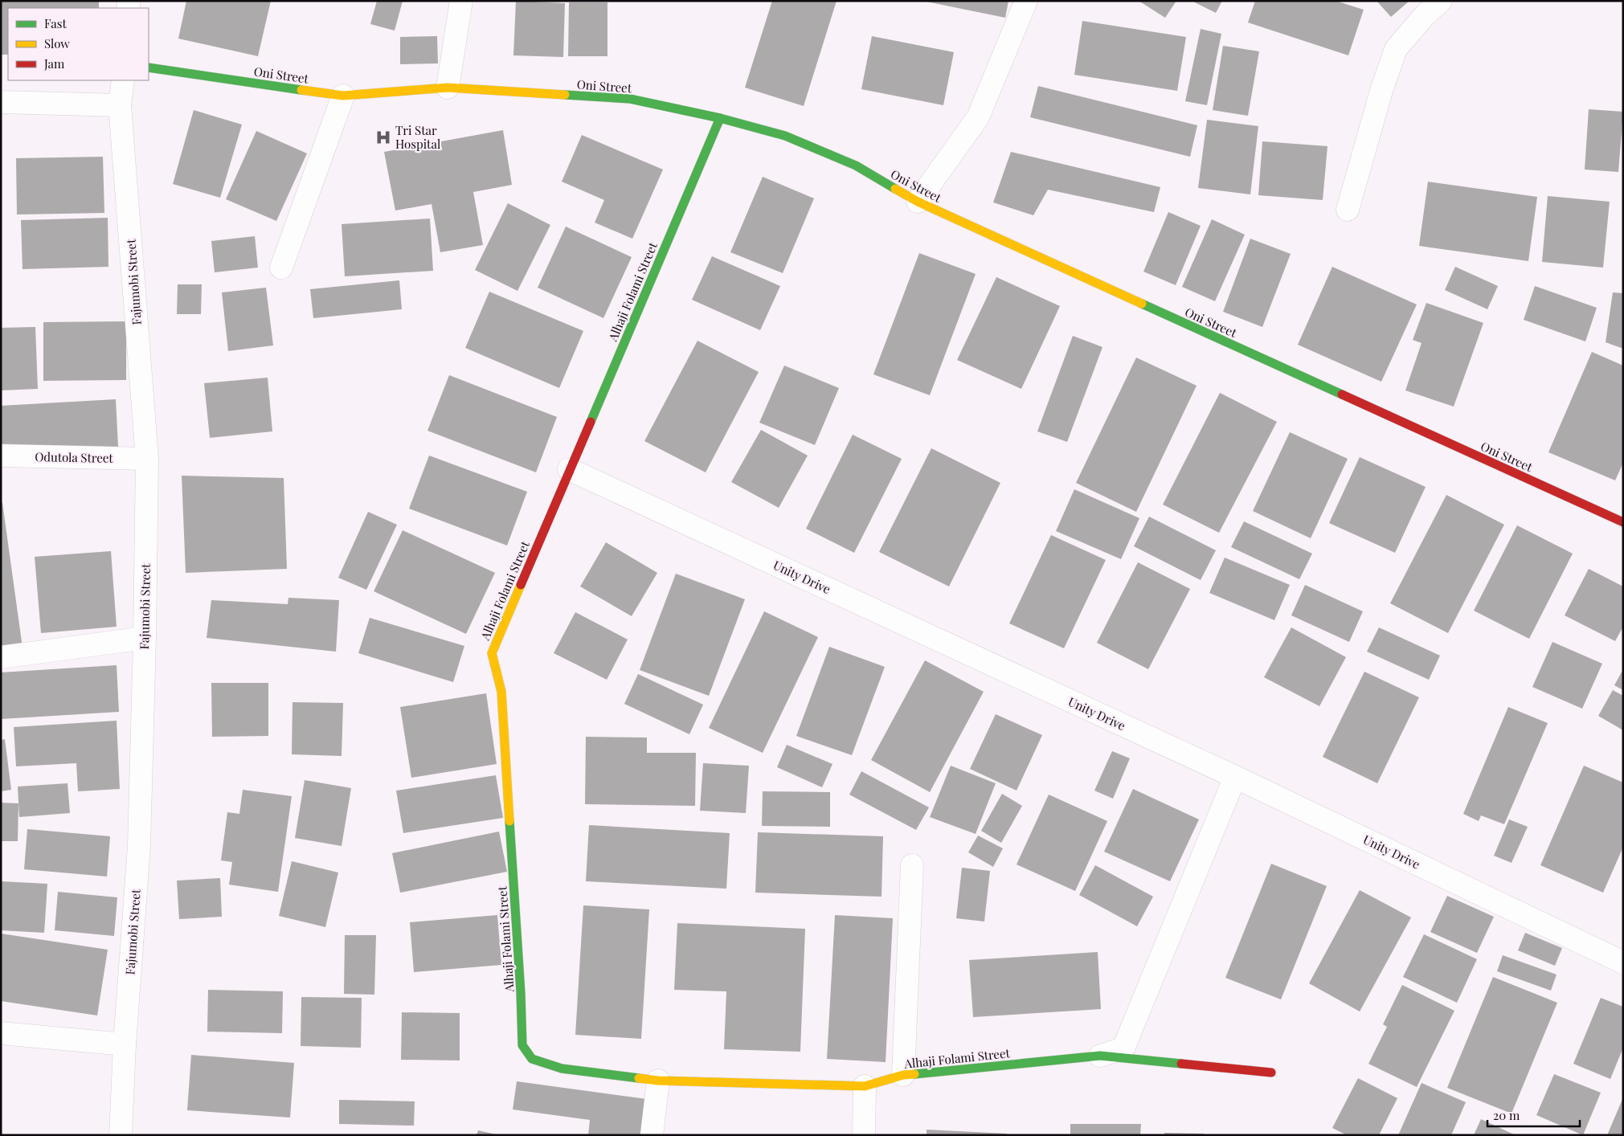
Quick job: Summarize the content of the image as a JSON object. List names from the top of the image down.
{
  "streets": {
    "street": [
      "Oni Street",
      "Fajumobi Street",
      "Alhaji Folami Street",
      "Odutola Street",
      "Unity Drive"
    ]
  },
  "crossings": [
    ["Oni Street", "Alhaji Folami Street"],
    ["Fajumobi Street", "Odutola Street"],
    ["Alhaji Folami Street", "Unity Drive"]
  ],
  "places": {
    "hospital": ["Tri Star Hospital"]
  },
  "legend": ["Fast", "Slow", "Jam"],
  "scale_bar": "20 m"
}
